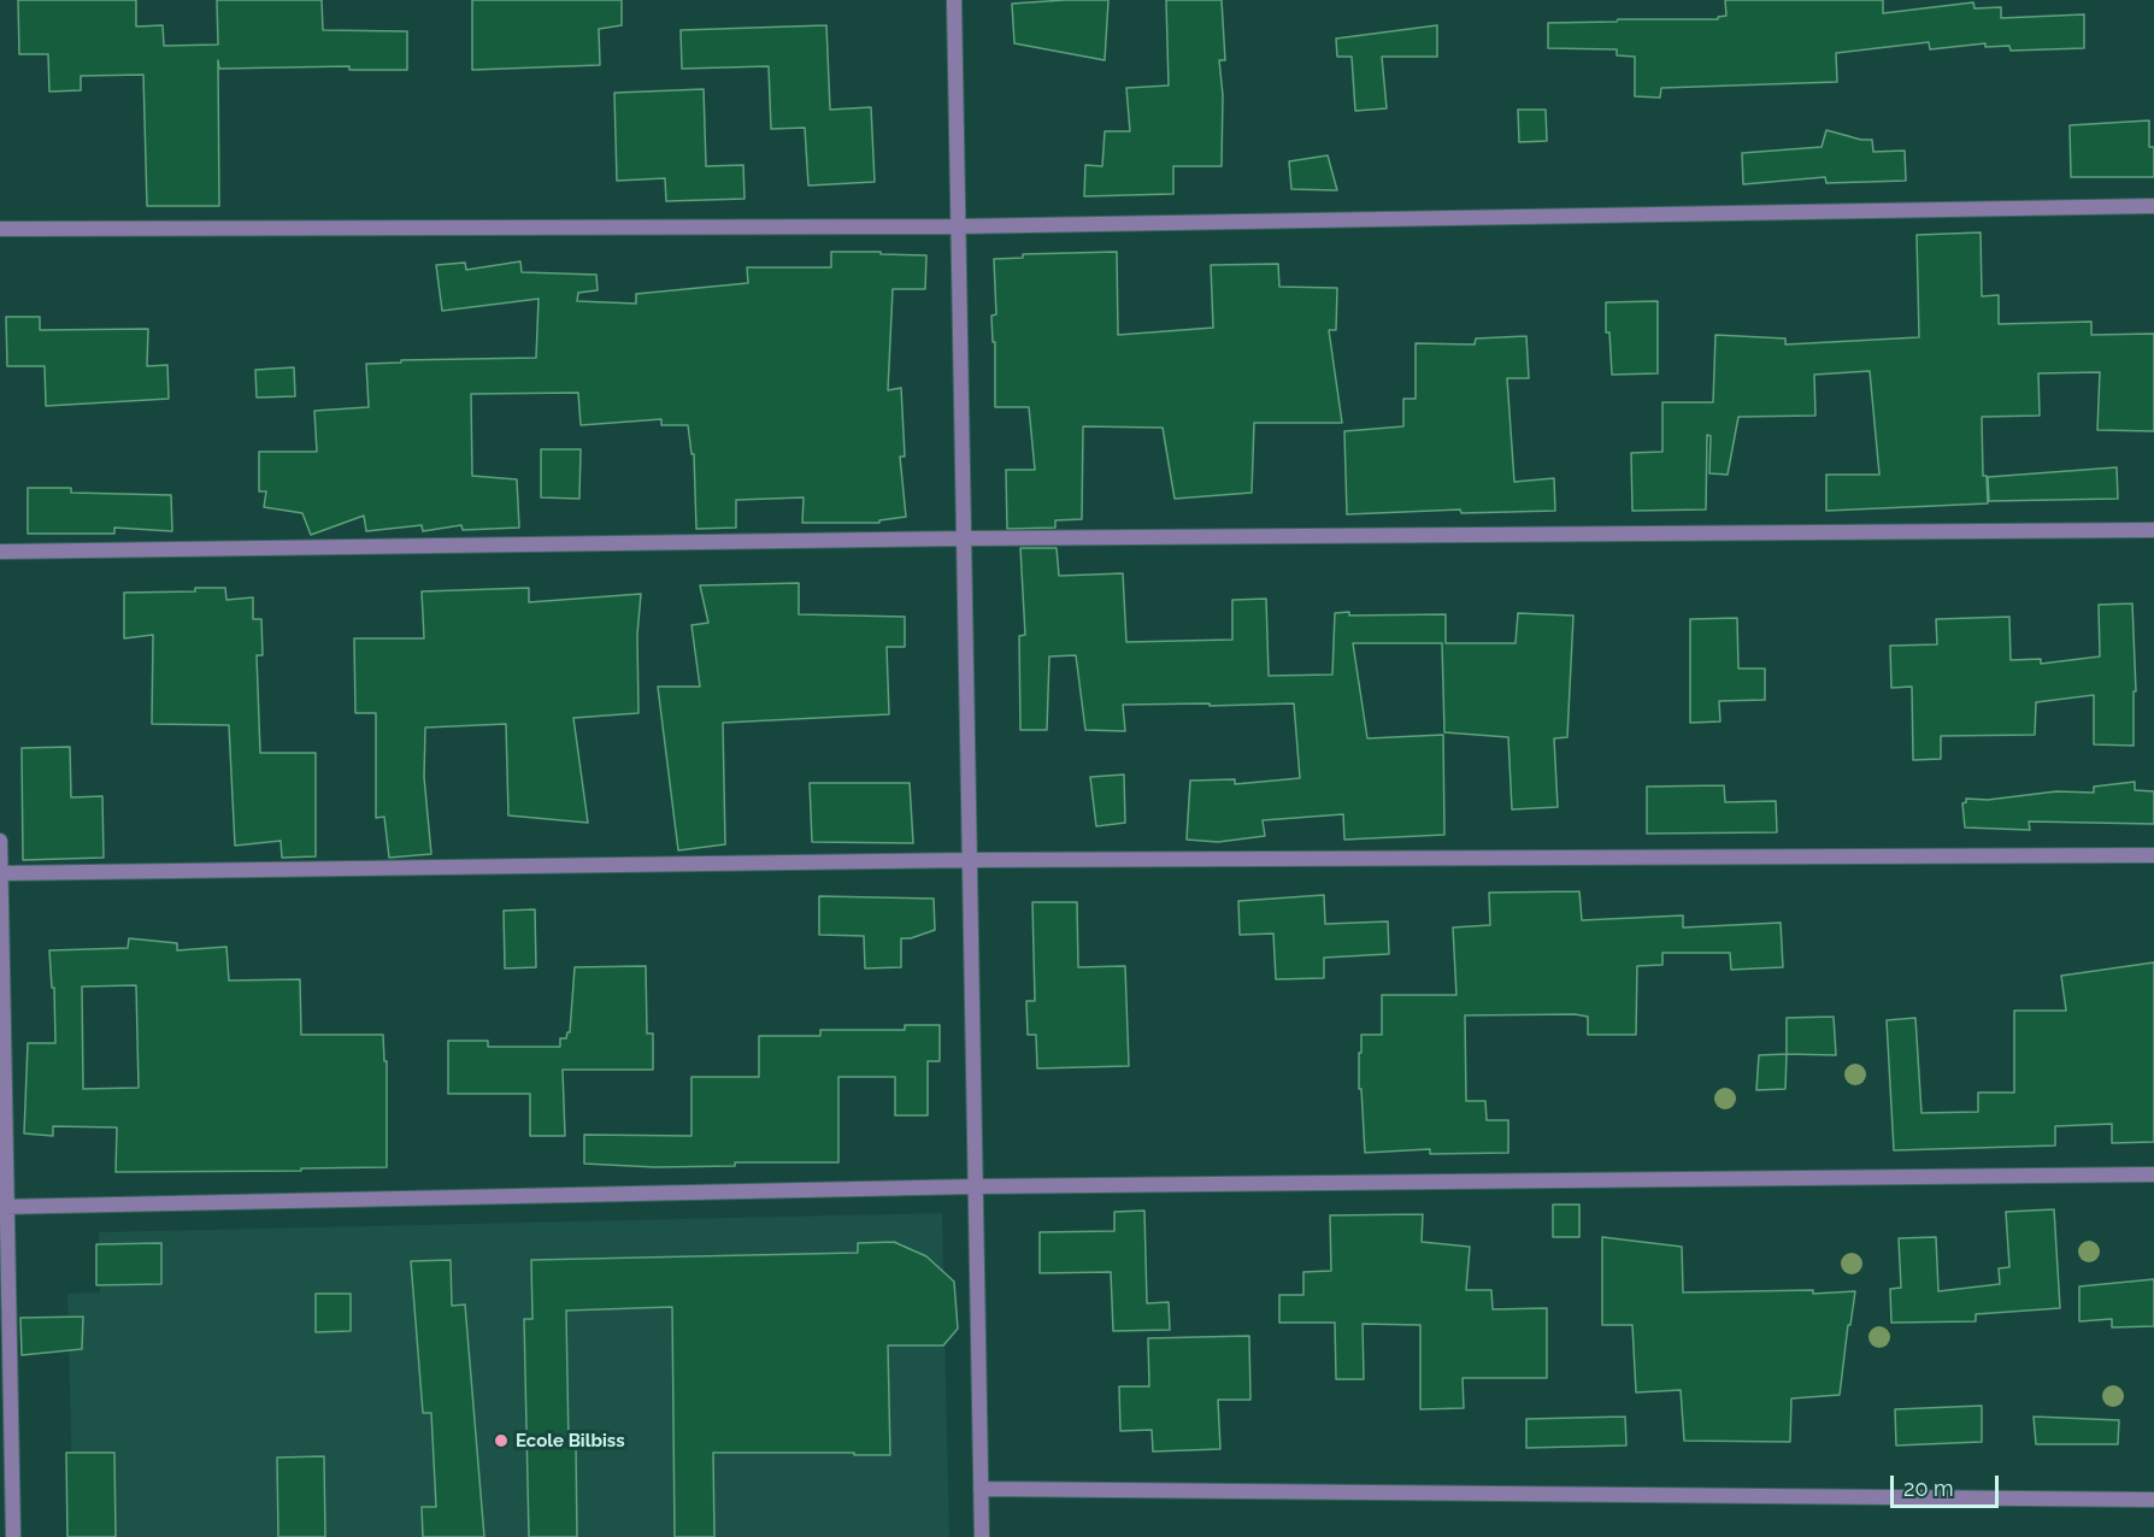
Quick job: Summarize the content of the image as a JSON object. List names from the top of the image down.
{
  "places": ["Ecole Bilbiss"],
  "scale_bar": "20 m"
}
